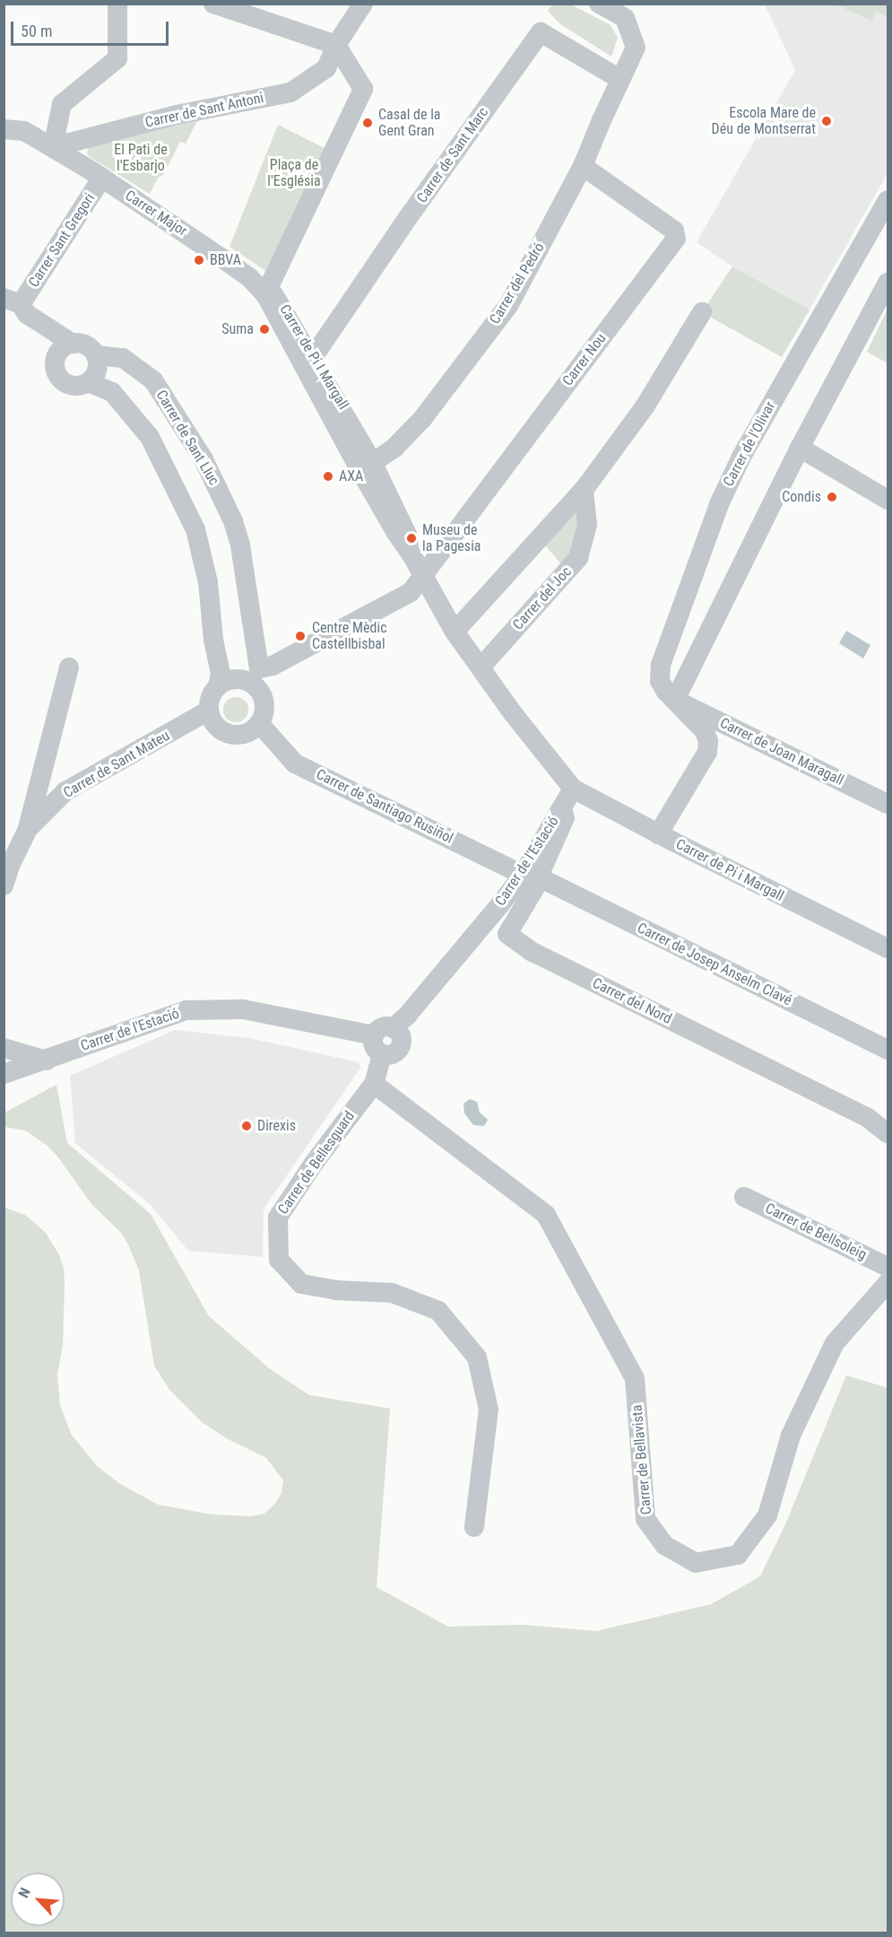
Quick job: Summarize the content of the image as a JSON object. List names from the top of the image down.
{
  "streets": {
    "street": [
      "Carrer de Sant Antoni",
      "Carrer de Sant Marc",
      "Carrer Major",
      "Carrer Sant Gregori",
      "Carrer del Pedró",
      "Carrer de Pi I Margall",
      "Carrer Nou",
      "Carrer de Sant Lluc",
      "Carrer de l'Olivar",
      "Carrer del Joc",
      "Carrer de Joan Maragall",
      "Carrer de Sant Mateu",
      "Carrer de Santiago Rusiñol",
      "Carrer de l'Estació",
      "Carrer de Pi i Margall",
      "Carrer de Josep Anselm Clavé",
      "Carrer del Nord",
      "Carrer de Bellesguard",
      "Carrer de Bellsoleig",
      "Carrer de Bellavista"
    ]
  },
  "crossings": [
    ["Carrer de Sant Antoni", "Carrer Major"],
    ["Carrer de Sant Marc", "Carrer del Pedró"],
    ["Carrer de Sant Marc", "Carrer de Pi I Margall"],
    ["Carrer Major", "Carrer Sant Gregori"],
    ["Carrer Major", "Carrer de Pi I Margall"],
    ["Carrer Sant Gregori", "Carrer de Sant Lluc"],
    ["Carrer del Pedró", "Carrer de Pi I Margall"],
    ["Carrer del Pedró", "Carrer Nou"],
    ["Carrer de Pi I Margall", "Carrer Nou"],
    ["Carrer de Pi I Margall", "Carrer del Joc"],
    ["Carrer de Pi I Margall", "Carrer de l'Estació"],
    ["Carrer de Pi I Margall", "Carrer de Pi i Margall"],
    ["Carrer Nou", "Carrer de Sant Lluc"],
    ["Carrer Nou", "Carrer de Sant Mateu"],
    ["Carrer Nou", "Carrer de Santiago Rusiñol"],
    ["Carrer de Sant Lluc", "Carrer de Sant Mateu"],
    ["Carrer de Sant Lluc", "Carrer de Santiago Rusiñol"],
    ["Carrer de l'Olivar", "Carrer de Joan Maragall"],
    ["Carrer de l'Olivar", "Carrer de Pi i Margall"],
    ["Carrer de Sant Mateu", "Carrer de Santiago Rusiñol"],
    ["Carrer de Santiago Rusiñol", "Carrer de l'Estació"],
    ["Carrer de Santiago Rusiñol", "Carrer de Josep Anselm Clavé"],
    ["Carrer de Santiago Rusiñol", "Carrer del Nord"],
    ["Carrer de l'Estació", "Carrer de Pi i Margall"],
    ["Carrer de l'Estació", "Carrer de Josep Anselm Clavé"],
    ["Carrer de l'Estació", "Carrer del Nord"],
    ["Carrer de l'Estació", "Carrer de Bellesguard"],
    ["Carrer de Josep Anselm Clavé", "Carrer del Nord"],
    ["Carrer de Bellesguard", "Carrer de Bellavista"]
  ],
  "parks": ["El Pati de l'Esbarjo", "Plaça de l'Església"],
  "places": [
    "Escola Mare de Déu de Montserrat",
    "Casal de la Gent Gran",
    "BBVA",
    "Suma",
    "AXA",
    "Condis",
    "Museu de la Pagesia",
    "Centre Mèdic Castellbisbal",
    "Direxis"
  ],
  "scale_bar": "50 m",
  "north": "top left"
}
